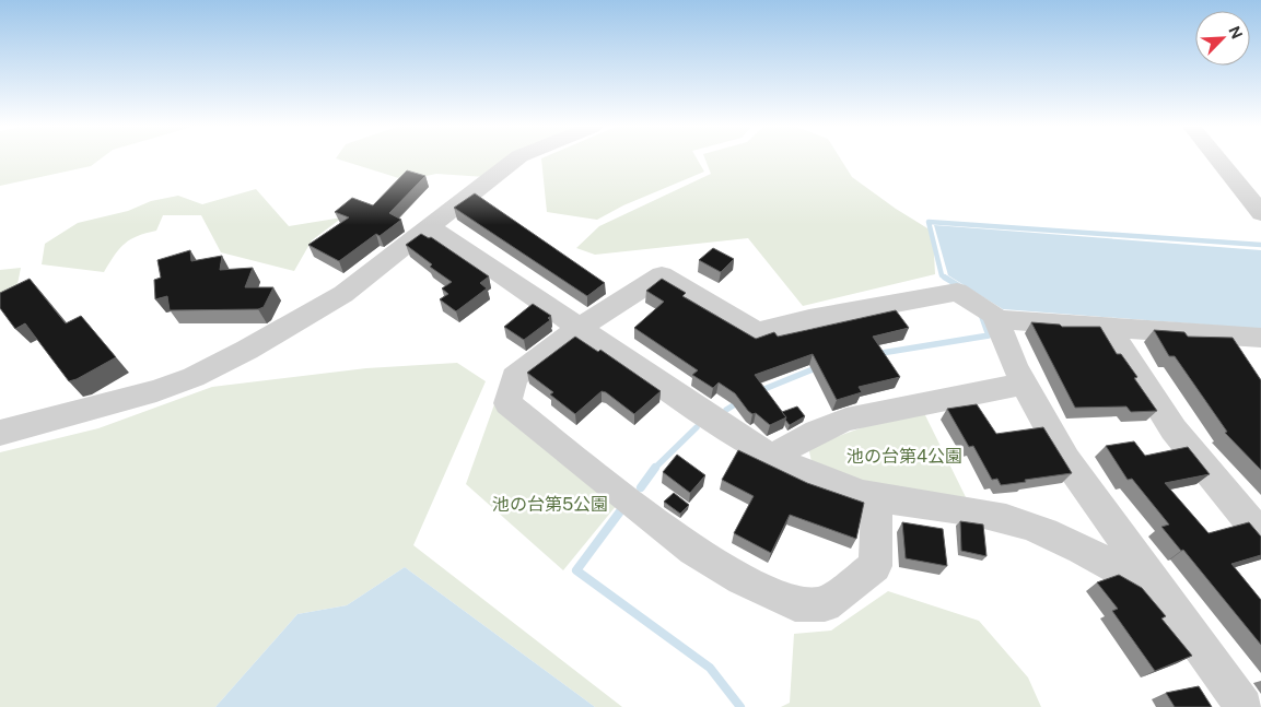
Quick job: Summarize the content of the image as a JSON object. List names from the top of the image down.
{
  "parks": ["池の台第4公園", "池の台第5公園"],
  "north": "top right"
}
